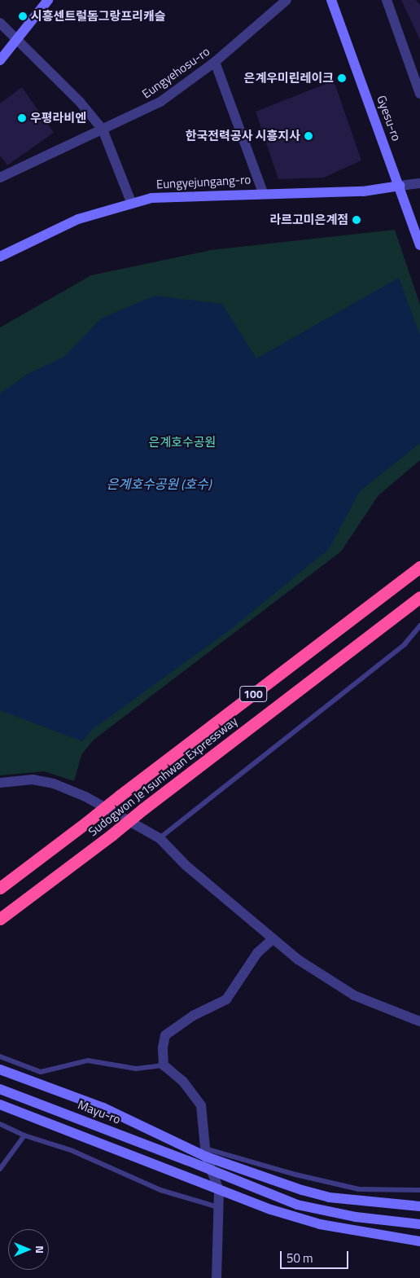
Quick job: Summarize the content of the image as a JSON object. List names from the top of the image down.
{
  "streets": {
    "highway": ["100", "Sudogwon Je1sunhwan Expressway"],
    "main road": ["Gyesu-ro", "Eungyejungang-ro", "Mayu-ro"],
    "street": ["Eungyehosu-ro"]
  },
  "crossings": [
    ["Gyesu-ro", "Eungyejungang-ro"]
  ],
  "water": ["은계호수공원 (호수)"],
  "parks": ["은계호수공원"],
  "places": [
    "시흥센트럴돔그랑프리캐슬",
    "은계우미린레이크",
    "우평라비엔",
    "한국전력공사 시흥지사",
    "라르고미은계점"
  ],
  "scale_bar": "50 m",
  "north": "right"
}
